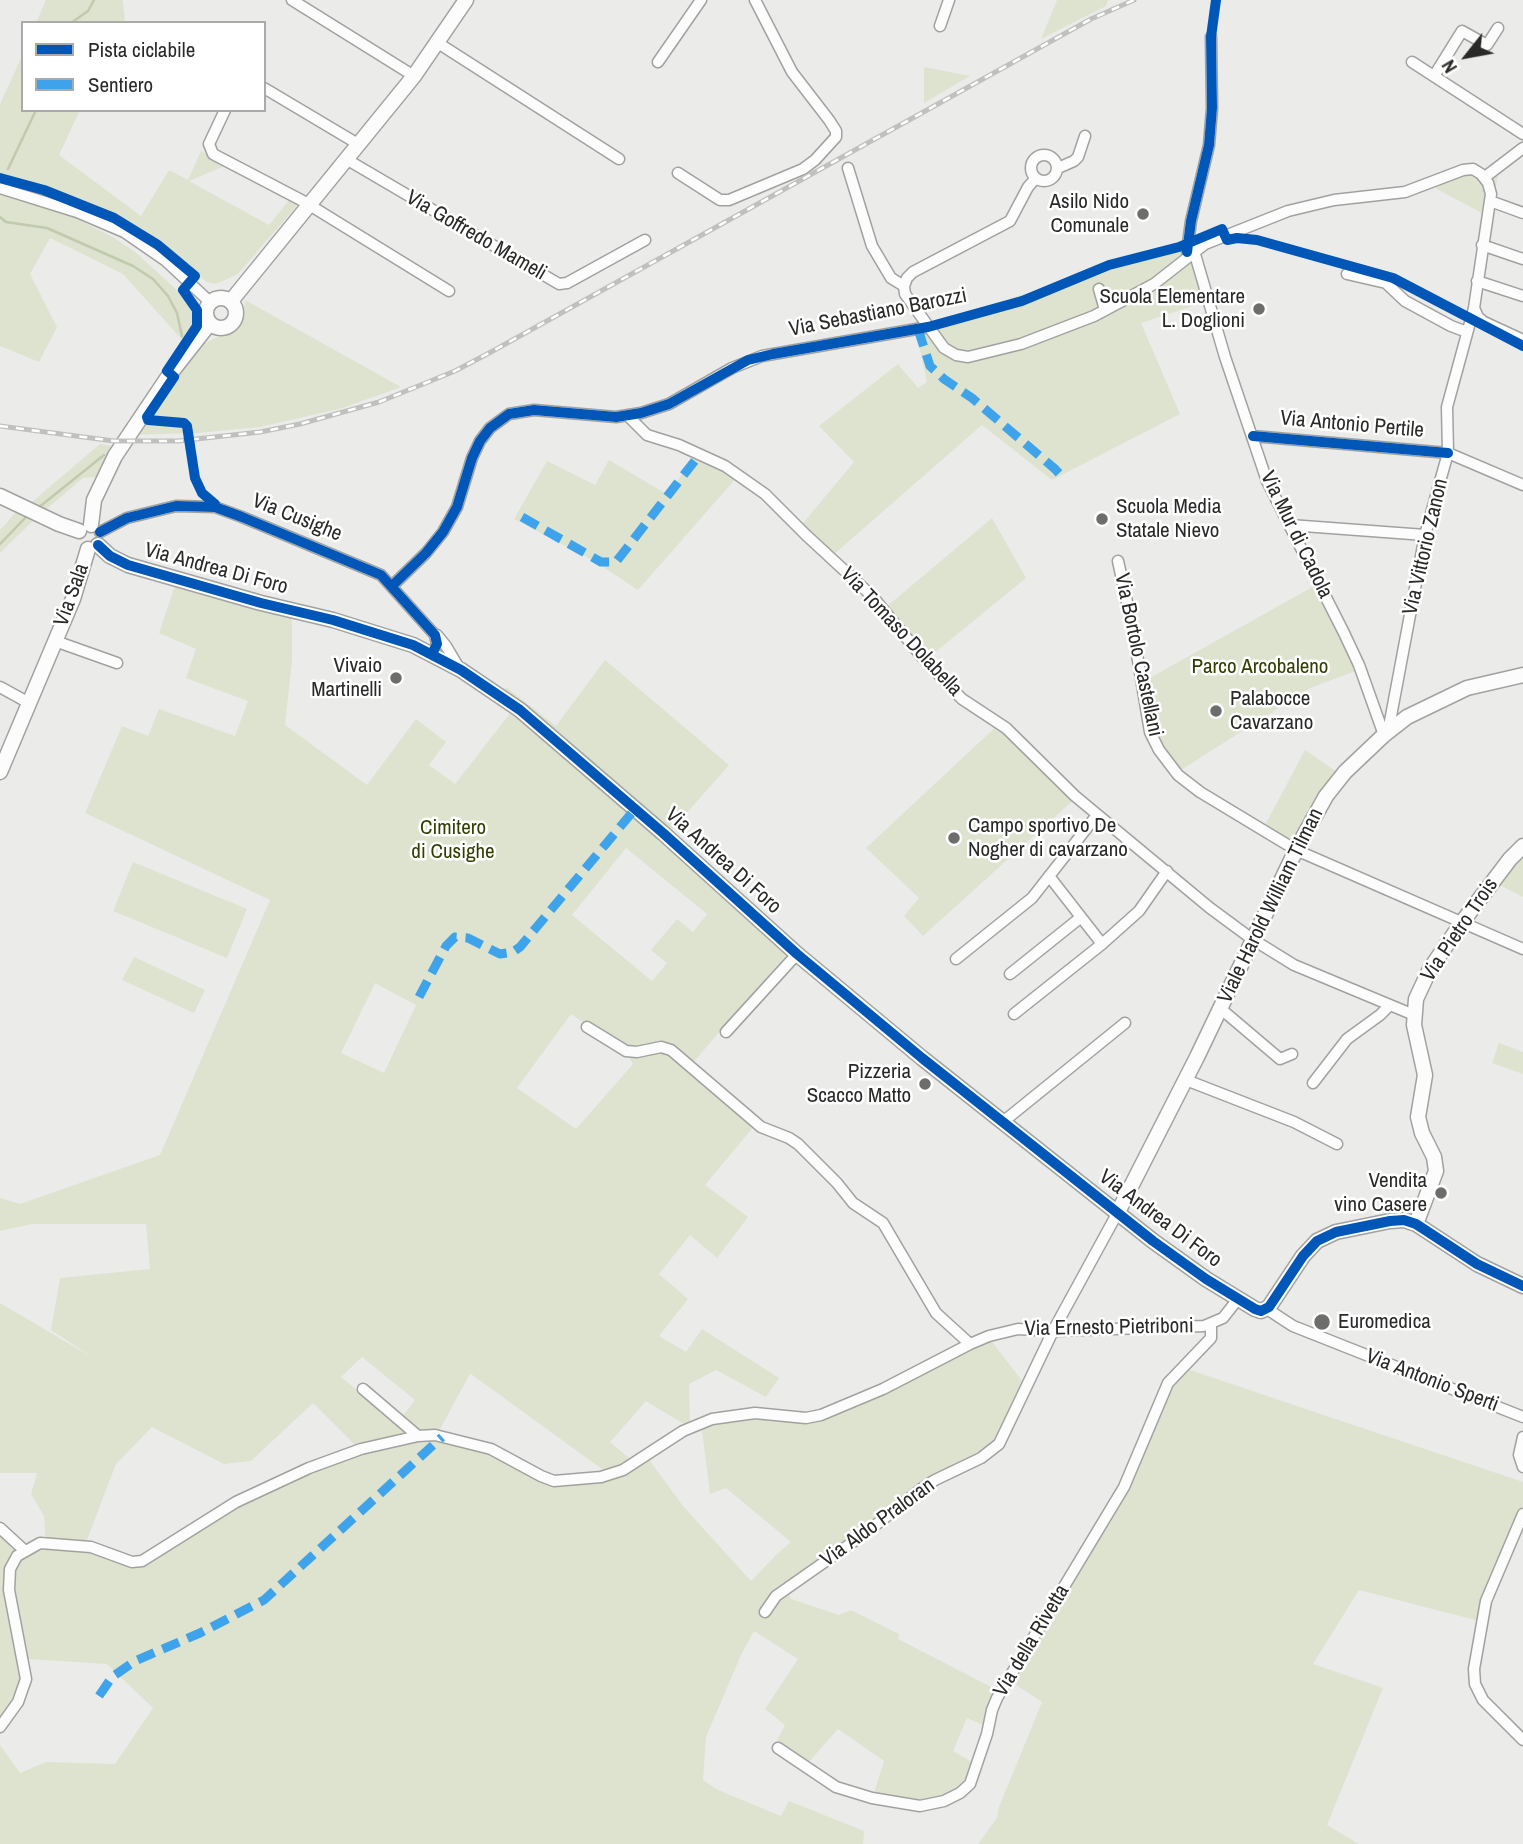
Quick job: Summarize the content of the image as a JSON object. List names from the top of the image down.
{
  "streets": {
    "street": [
      "Via Goffredo Mameli",
      "Via Sebastiano Barozzi",
      "Via Antonio Pertile",
      "Via Cusighe",
      "Via Mur di Cadola",
      "Via Vittorio Zanon",
      "Via Andrea Di Foro",
      "Via Sala",
      "Via Tomaso Dolabella",
      "Via Bortolo Castellani",
      "Viale Harold William Tilman",
      "Via Pietro Trois",
      "Via Ernesto Pietriboni",
      "Via Antonio Sperti",
      "Via Aldo Praloran",
      "Via della Rivetta"
    ]
  },
  "crossings": [
    ["Via Sebastiano Barozzi", "Via Cusighe"],
    ["Via Sebastiano Barozzi", "Via Mur di Cadola"],
    ["Via Sebastiano Barozzi", "Via Vittorio Zanon"],
    ["Via Sebastiano Barozzi", "Via Tomaso Dolabella"],
    ["Via Antonio Pertile", "Via Mur di Cadola"],
    ["Via Antonio Pertile", "Via Vittorio Zanon"],
    ["Via Cusighe", "Via Andrea Di Foro"],
    ["Via Cusighe", "Via Sala"],
    ["Via Mur di Cadola", "Via Vittorio Zanon"],
    ["Via Mur di Cadola", "Viale Harold William Tilman"],
    ["Via Vittorio Zanon", "Viale Harold William Tilman"],
    ["Via Andrea Di Foro", "Via Sala"],
    ["Via Andrea Di Foro", "Viale Harold William Tilman"],
    ["Via Andrea Di Foro", "Via Ernesto Pietriboni"],
    ["Via Andrea Di Foro", "Via Antonio Sperti"],
    ["Via Andrea Di Foro", "Via Aldo Praloran"],
    ["Via Tomaso Dolabella", "Viale Harold William Tilman"],
    ["Via Tomaso Dolabella", "Via Pietro Trois"],
    ["Via Bortolo Castellani", "Viale Harold William Tilman"],
    ["Via Bortolo Castellani", "Via Pietro Trois"],
    ["Via Ernesto Pietriboni", "Via Aldo Praloran"],
    ["Via Ernesto Pietriboni", "Via della Rivetta"]
  ],
  "parks": ["Parco Arcobaleno", "Cimitero di Cusighe"],
  "places": [
    "Asilo Nido Comunale",
    "Scuola Elementare L. Doglioni",
    "Scuola Media Statale Nievo",
    "Vivaio Martinelli",
    "Palabocce Cavarzano",
    "Campo sportivo De Nogher di cavarzano",
    "Pizzeria Scacco Matto",
    "Vendita vino Casere",
    "Euromedica"
  ],
  "legend": ["Pista ciclabile", "Sentiero"],
  "north": "bottom left"
}
